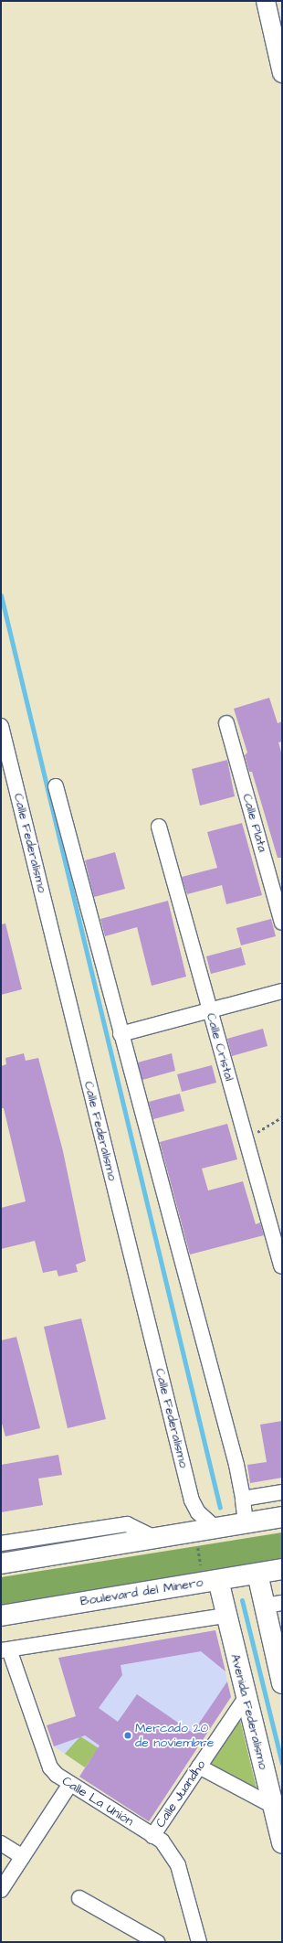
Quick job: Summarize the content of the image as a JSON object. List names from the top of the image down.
{
  "streets": {
    "main road": ["Boulevard del Minero", "Avenida Federalismo"],
    "street": [
      "Calle Plata",
      "Calle Federalismo",
      "Calle Cristal",
      "Calle Juandho",
      "Calle La Unión"
    ]
  },
  "crossings": [
    ["Boulevard del Minero", "Avenida Federalismo"],
    ["Avenida Federalismo", "Calle Juandho"],
    ["Calle Juandho", "Calle La Unión"]
  ],
  "places": ["Mercado 20 de noviembre"]
}
